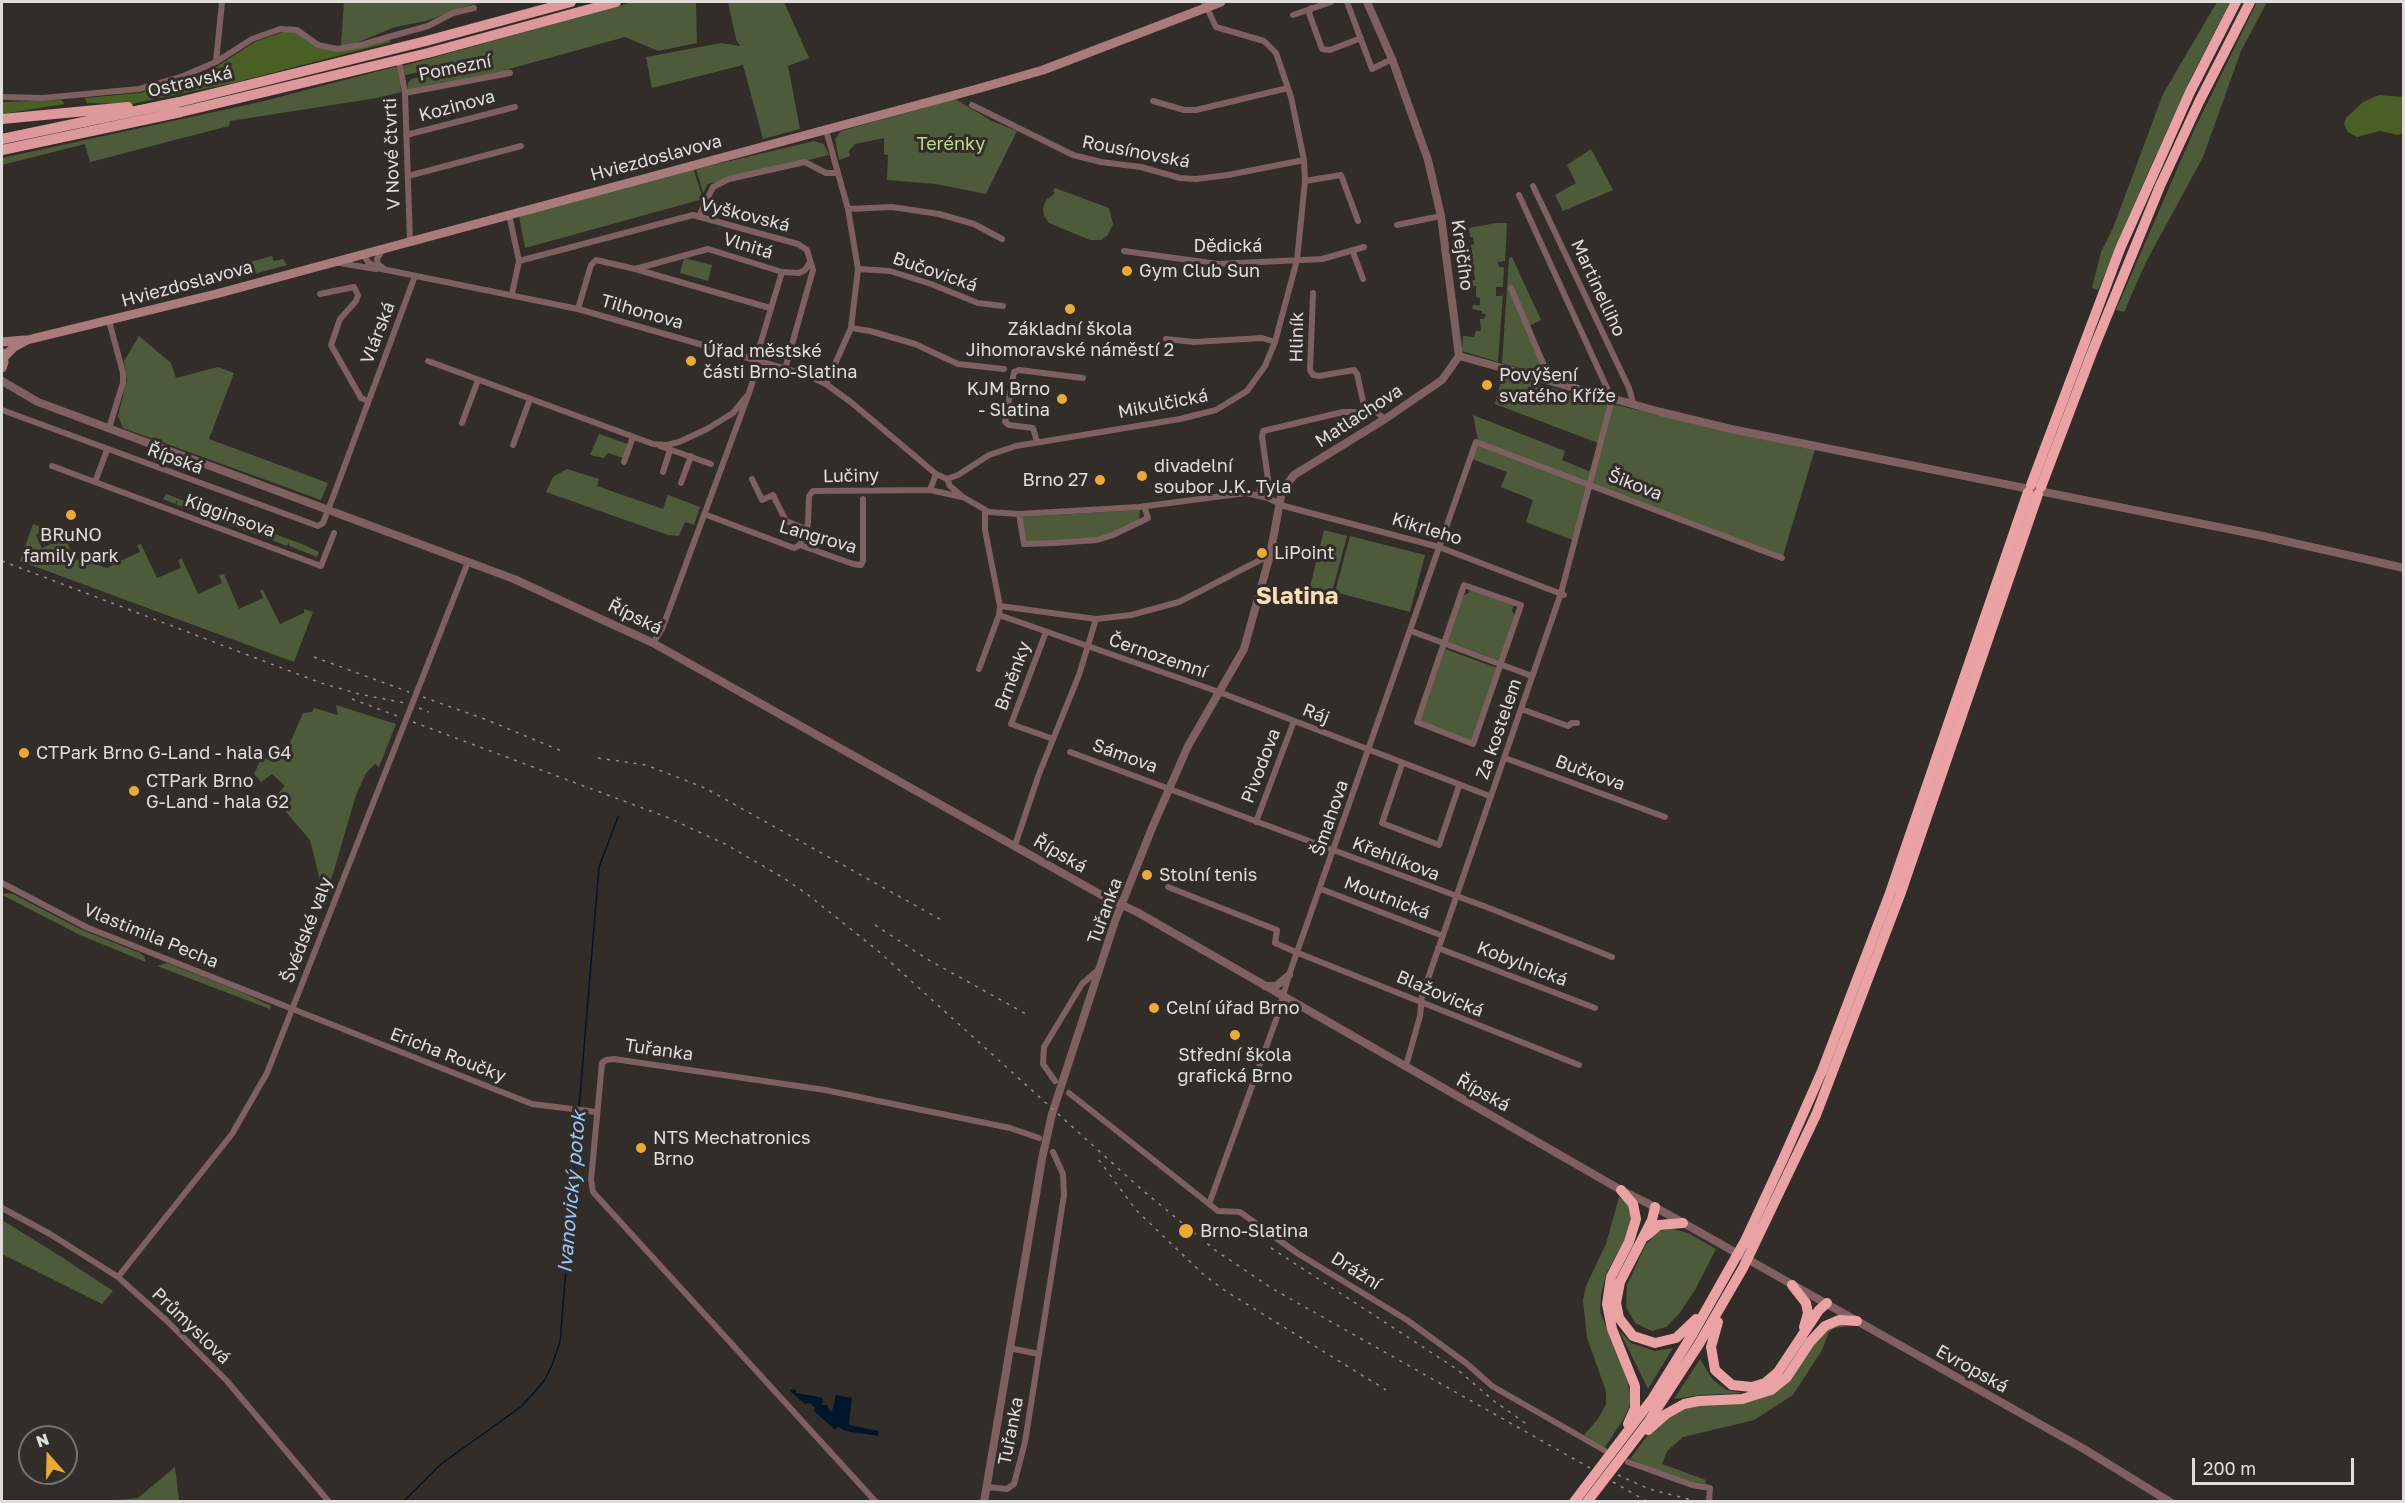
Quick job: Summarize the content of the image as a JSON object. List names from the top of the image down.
{
  "streets": {
    "highway": ["Ostravská"],
    "main road": ["Hviezdoslavova"],
    "street": [
      "Pomezní",
      "Kozinova",
      "Rousínovská",
      "V Nové čtvrti",
      "Vyškovská",
      "Vlnitá",
      "Dědická",
      "Krejčího",
      "Bučovická",
      "Martinelliho",
      "Tilhonova",
      "Vlárská",
      "Hliník",
      "Mikulčická",
      "Matlachova",
      "Řípská",
      "Lučiny",
      "Šikova",
      "Kigginsova",
      "Kikrleho",
      "Langrova",
      "Černozemní",
      "Brněnky",
      "Ráj",
      "Za kostelem",
      "Sámova",
      "Pivodova",
      "Bučkova",
      "Šmahova",
      "Křehlíkova",
      "Moutnická",
      "Tuřanka",
      "Švédské valy",
      "Vlastimila Pecha",
      "Kobylnická",
      "Blažovická",
      "Ericha Roučky",
      "Drážní",
      "Průmyslová",
      "Evropská"
    ]
  },
  "crossings": [
    ["Pomezní", "V Nové čtvrti"],
    ["Kozinova", "V Nové čtvrti"],
    ["Rousínovská", "Mikulčická"],
    ["V Nové čtvrti", "Hviezdoslavova"],
    ["Hviezdoslavova", "Tilhonova"],
    ["Hviezdoslavova", "Mikulčická"],
    ["Hviezdoslavova", "Řípská"],
    ["Vyškovská", "Vlnitá"],
    ["Vlnitá", "Tilhonova"],
    ["Dědická", "Mikulčická"],
    ["Krejčího", "Matlachova"],
    ["Tilhonova", "Vlárská"],
    ["Tilhonova", "Mikulčická"],
    ["Tilhonova", "Lučiny"],
    ["Tilhonova", "Kikrleho"],
    ["Vlárská", "Řípská"],
    ["Matlachova", "Kikrleho"],
    ["Matlachova", "Tuřanka"],
    ["Řípská", "Za kostelem"],
    ["Řípská", "Šmahova"],
    ["Řípská", "Tuřanka"],
    ["Řípská", "Švédské valy"],
    ["Řípská", "Evropská"],
    ["Lučiny", "Langrova"],
    ["Šikova", "Za kostelem"],
    ["Šikova", "Šmahova"],
    ["Kikrleho", "Za kostelem"],
    ["Kikrleho", "Šmahova"],
    ["Kikrleho", "Tuřanka"],
    ["Černozemní", "Brněnky"],
    ["Černozemní", "Ráj"],
    ["Černozemní", "Tuřanka"],
    ["Ráj", "Pivodova"],
    ["Ráj", "Šmahova"],
    ["Ráj", "Tuřanka"],
    ["Za kostelem", "Bučkova"],
    ["Za kostelem", "Křehlíkova"],
    ["Za kostelem", "Moutnická"],
    ["Za kostelem", "Kobylnická"],
    ["Za kostelem", "Blažovická"],
    ["Sámova", "Křehlíkova"],
    ["Sámova", "Tuřanka"],
    ["Pivodova", "Křehlíkova"],
    ["Šmahova", "Křehlíkova"],
    ["Šmahova", "Moutnická"],
    ["Šmahova", "Blažovická"],
    ["Šmahova", "Drážní"],
    ["Křehlíkova", "Tuřanka"],
    ["Tuřanka", "Ericha Roučky"],
    ["Švédské valy", "Vlastimila Pecha"],
    ["Švédské valy", "Ericha Roučky"],
    ["Švédské valy", "Průmyslová"],
    ["Vlastimila Pecha", "Ericha Roučky"]
  ],
  "districts": ["Slatina"],
  "water": ["Ivanovický potok"],
  "parks": ["Terénky"],
  "places": [
    "Gym Club Sun",
    "Základní škola Jihomoravské náměstí 2",
    "Úřad městské části Brno-Slatina",
    "Povýšení svatého Kříže",
    "KJM Brno - Slatina",
    "divadelní soubor J.K. Tyla",
    "Brno 27",
    "BRuNO family park",
    "LiPoint",
    "CTPark Brno G-Land - hala G4",
    "CTPark Brno G-Land - hala G2",
    "Stolní tenis",
    "Celní úřad Brno",
    "Střední škola grafická Brno",
    "NTS Mechatronics Brno",
    "Brno-Slatina"
  ],
  "scale_bar": "200 m",
  "north": "top"
}
